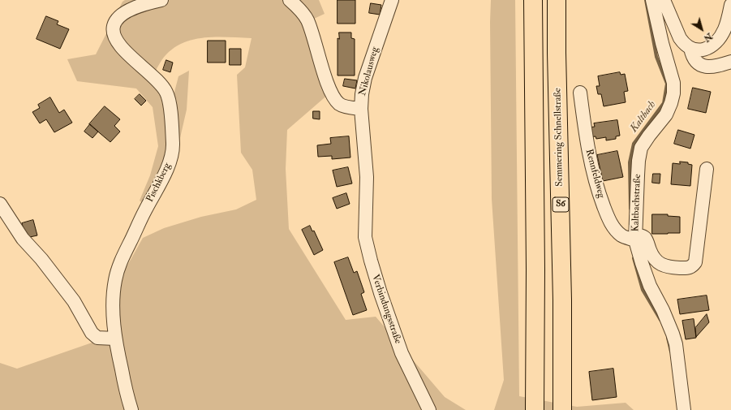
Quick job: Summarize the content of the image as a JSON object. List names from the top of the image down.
{
  "streets": {
    "highway": ["Semmering Schnellstraße", "S6"],
    "street": [
      "Nikolausweg",
      "Rennfeldweg",
      "Pischkberg",
      "Kaltbachstraße",
      "Verbindungsstraße"
    ]
  },
  "crossings": [
    ["Nikolausweg", "Verbindungsstraße"],
    ["Rennfeldweg", "Kaltbachstraße"]
  ],
  "water": ["Kaltbach"],
  "north": "bottom right"
}
